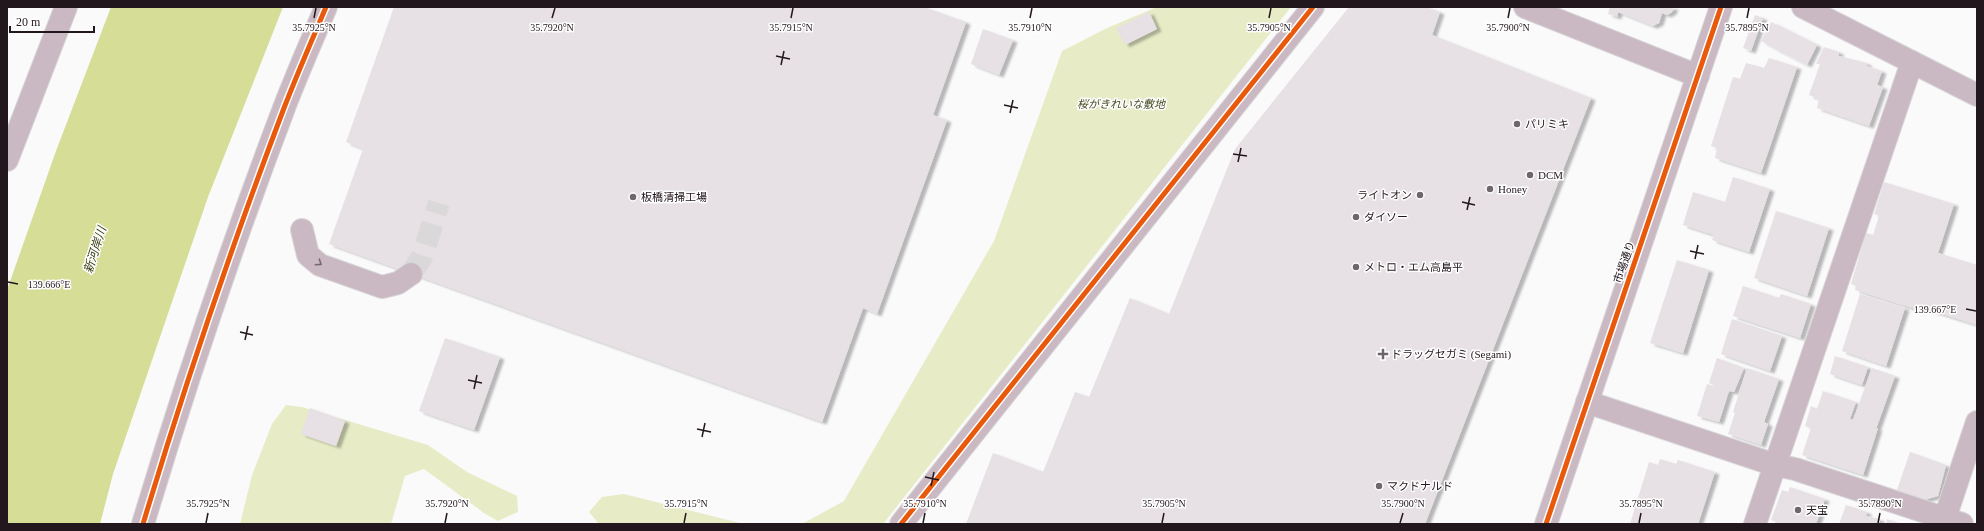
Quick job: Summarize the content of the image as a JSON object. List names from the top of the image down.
{
  "streets": {
    "street": ["市場通り"]
  },
  "water": ["新河岸川"],
  "parks": ["桜がきれいな敷地"],
  "places": {
    "other": [
      "パリミキ",
      "DCM",
      "Honey",
      "ライトオン",
      "板橋清掃工場",
      "ダイソー",
      "メトロ・エム高島平",
      "マクドナルド",
      "天宝"
    ],
    "health": ["ドラッグセガミ (Segami)"]
  },
  "scale_bar": "20 m",
  "coordinates": [
    "35.7925°N",
    "35.7920°N",
    "35.7915°N",
    "35.7910°N",
    "35.7905°N",
    "35.7900°N",
    "35.7895°N",
    "139.666°E",
    "139.667°E",
    "35.7890°N"
  ]
}
